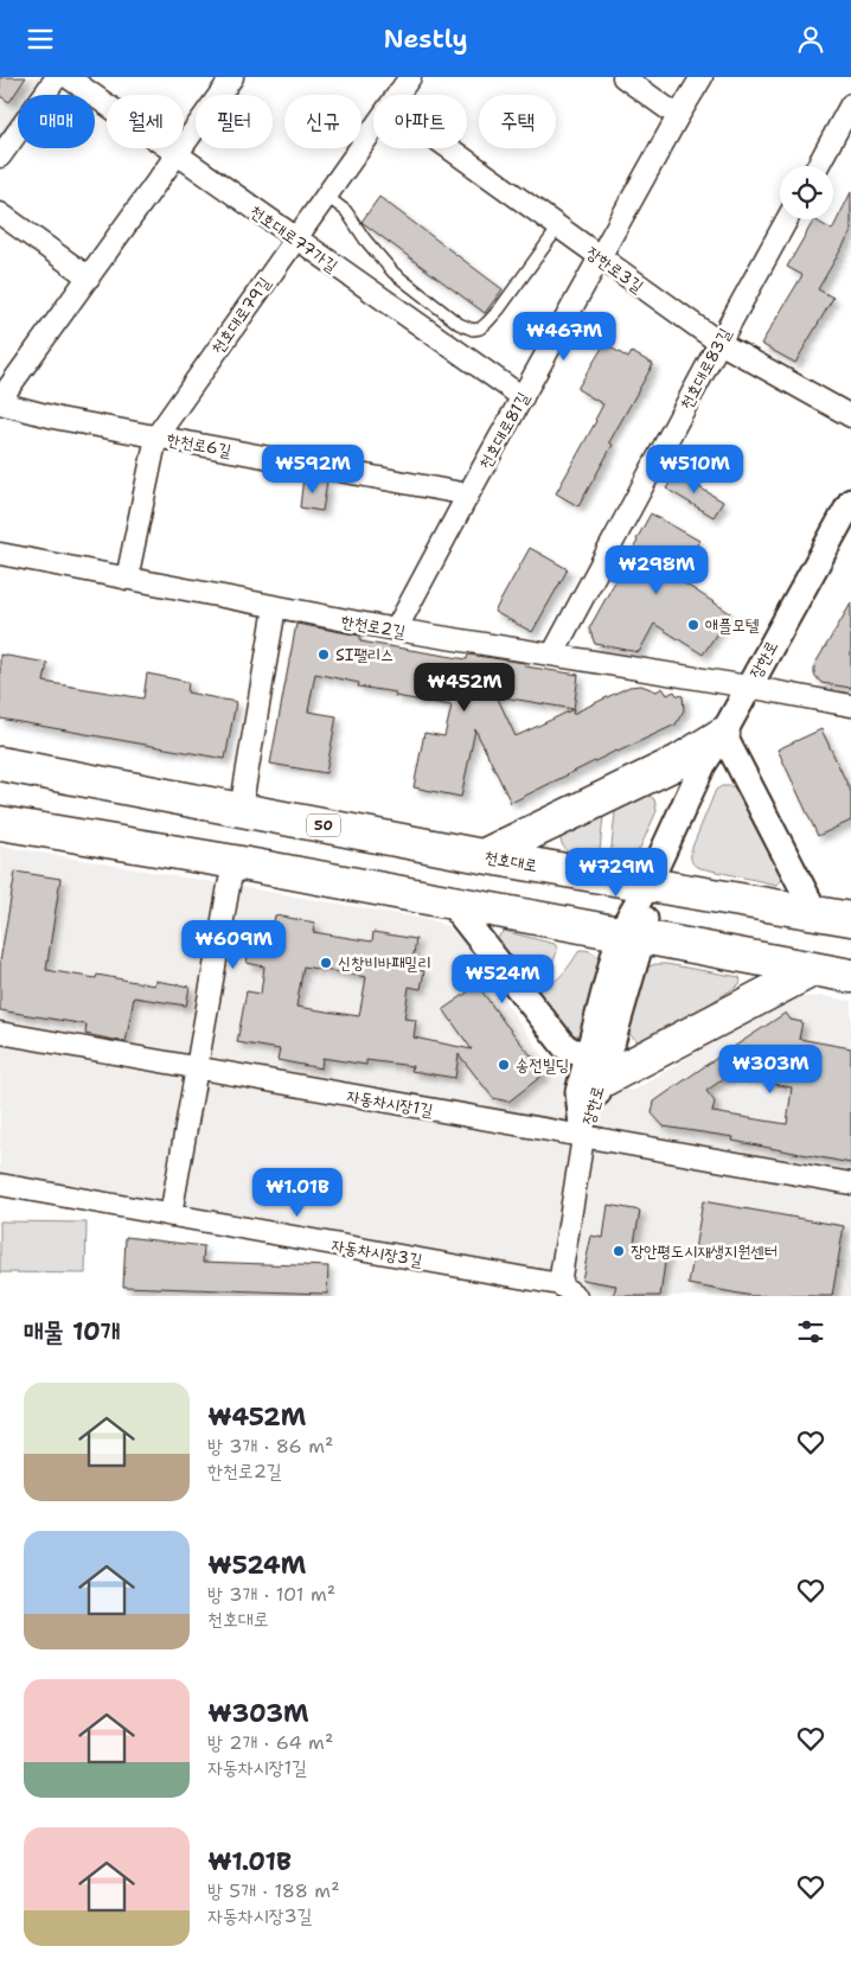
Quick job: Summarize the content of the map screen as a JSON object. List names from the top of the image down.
{
  "streets": {
    "main road": ["50", "천호대로"],
    "street": [
      "천호대로77가길",
      "장한로3길",
      "천호대로79길",
      "천호대로83길",
      "천호대로81길",
      "한천로6길",
      "한천로2길",
      "장한로",
      "자동차시장1길",
      "자동차시장3길"
    ]
  },
  "crossings": [
    ["천호대로77가길", "천호대로79길"],
    ["천호대로77가길", "천호대로81길"],
    ["천호대로77가길", "한천로6길"],
    ["장한로3길", "천호대로83길"],
    ["장한로3길", "천호대로81길"],
    ["천호대로79길", "한천로6길"],
    ["천호대로79길", "한천로2길"],
    ["천호대로83길", "한천로2길"],
    ["천호대로81길", "한천로6길"],
    ["천호대로81길", "한천로2길"],
    ["한천로2길", "장한로"],
    ["장한로", "천호대로"],
    ["장한로", "자동차시장1길"]
  ],
  "places": [
    "애플모텔",
    "SI팰리스",
    "신창비바패밀리",
    "송전빌딩",
    "장안평도시재생지원센터"
  ],
  "page": {
    "header": "Nestly",
    "chip": [
      "매매",
      "월세",
      "필터",
      "신규",
      "아파트",
      "주택"
    ],
    "price": [
      "₩467M",
      "₩592M",
      "₩510M",
      "₩298M",
      "₩452M",
      "₩729M",
      "₩609M",
      "₩524M",
      "₩303M",
      "₩1.01B"
    ],
    "heading": "매물 10개",
    "list": [
      {
        "name": "₩452M",
        "note": "방 3개 · 86 m² · 한천로2길"
      },
      {
        "name": "₩524M",
        "note": "방 3개 · 101 m² · 천호대로"
      },
      {
        "name": "₩303M",
        "note": "방 2개 · 64 m² · 자동차시장1길"
      },
      {
        "name": "₩1.01B",
        "note": "방 5개 · 188 m² · 자동차시장3길"
      }
    ]
  }
}
